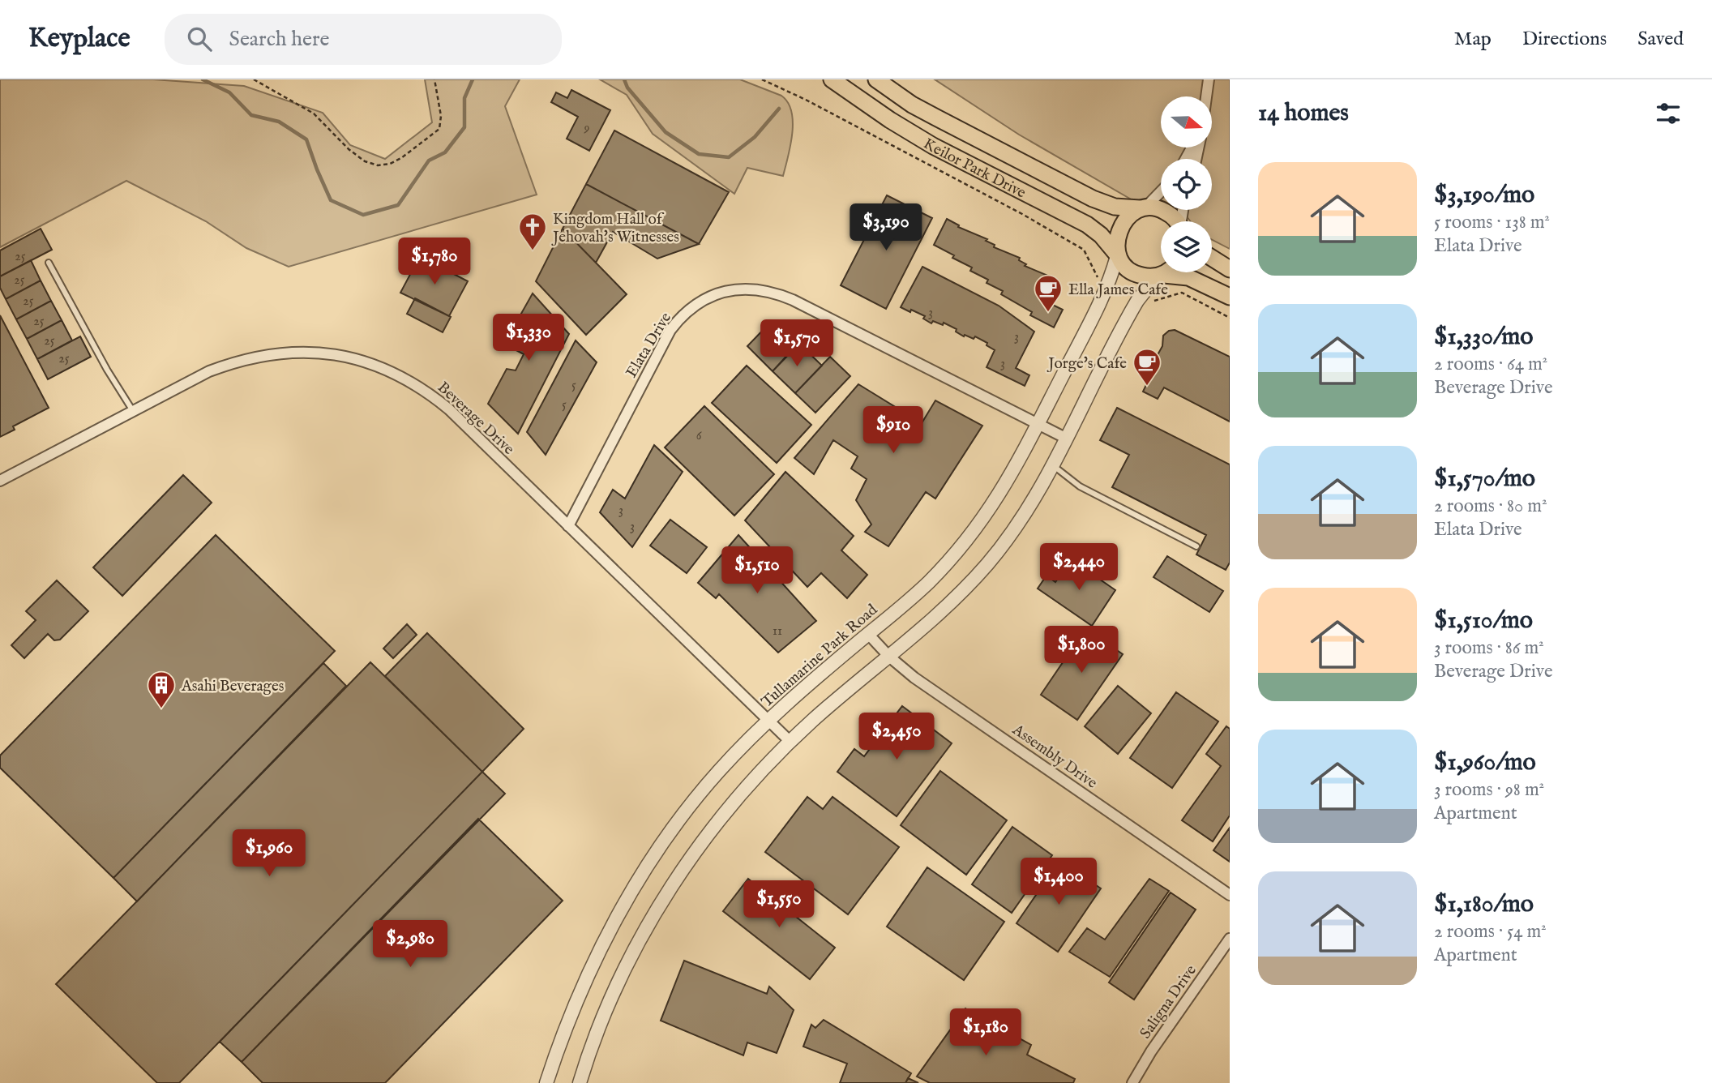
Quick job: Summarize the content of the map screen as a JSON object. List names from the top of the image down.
{
  "streets": {
    "main road": ["Keilor Park Drive"],
    "street": [
      "Elata Drive",
      "Beverage Drive",
      "Tullamarine Park Road",
      "Assembly Drive",
      "Saligna Drive"
    ]
  },
  "crossings": [
    ["Keilor Park Drive", "Tullamarine Park Road"],
    ["Elata Drive", "Beverage Drive"],
    ["Elata Drive", "Tullamarine Park Road"],
    ["Beverage Drive", "Tullamarine Park Road"],
    ["Tullamarine Park Road", "Assembly Drive"]
  ],
  "places": {
    "church": ["Kingdom Hall of Jehovah's Witnesses"],
    "cafe": ["Ella James Cafe", "Jorge's Cafe"],
    "building": ["Asahi Beverages"]
  },
  "house_numbers": [
    "9",
    "25",
    "25",
    "25",
    "3",
    "25",
    "3",
    "25",
    "25",
    "3",
    "5",
    "5",
    "6",
    "3",
    "3",
    "11"
  ],
  "north": "right",
  "page": {
    "header": "Keyplace",
    "search": "Search here",
    "nav": ["Map", "Directions", "Saved"],
    "heading": "14 homes",
    "list": [
      {
        "name": "$3,190/mo",
        "note": "5 rooms · 138 m² · Elata Drive"
      },
      {
        "name": "$1,330/mo",
        "note": "2 rooms · 64 m² · Beverage Drive"
      },
      {
        "name": "$1,570/mo",
        "note": "2 rooms · 80 m² · Elata Drive"
      },
      {
        "name": "$1,510/mo",
        "note": "3 rooms · 86 m² · Beverage Drive"
      },
      {
        "name": "$1,960/mo",
        "note": "3 rooms · 98 m² · Apartment"
      },
      {
        "name": "$1,180/mo",
        "note": "2 rooms · 54 m² · Apartment"
      }
    ],
    "price": [
      "$3,190",
      "$1,780",
      "$1,330",
      "$1,570",
      "$910",
      "$2,440",
      "$1,510",
      "$1,800",
      "$2,450",
      "$1,960",
      "$1,400",
      "$1,550",
      "$2,980",
      "$1,180"
    ]
  }
}
